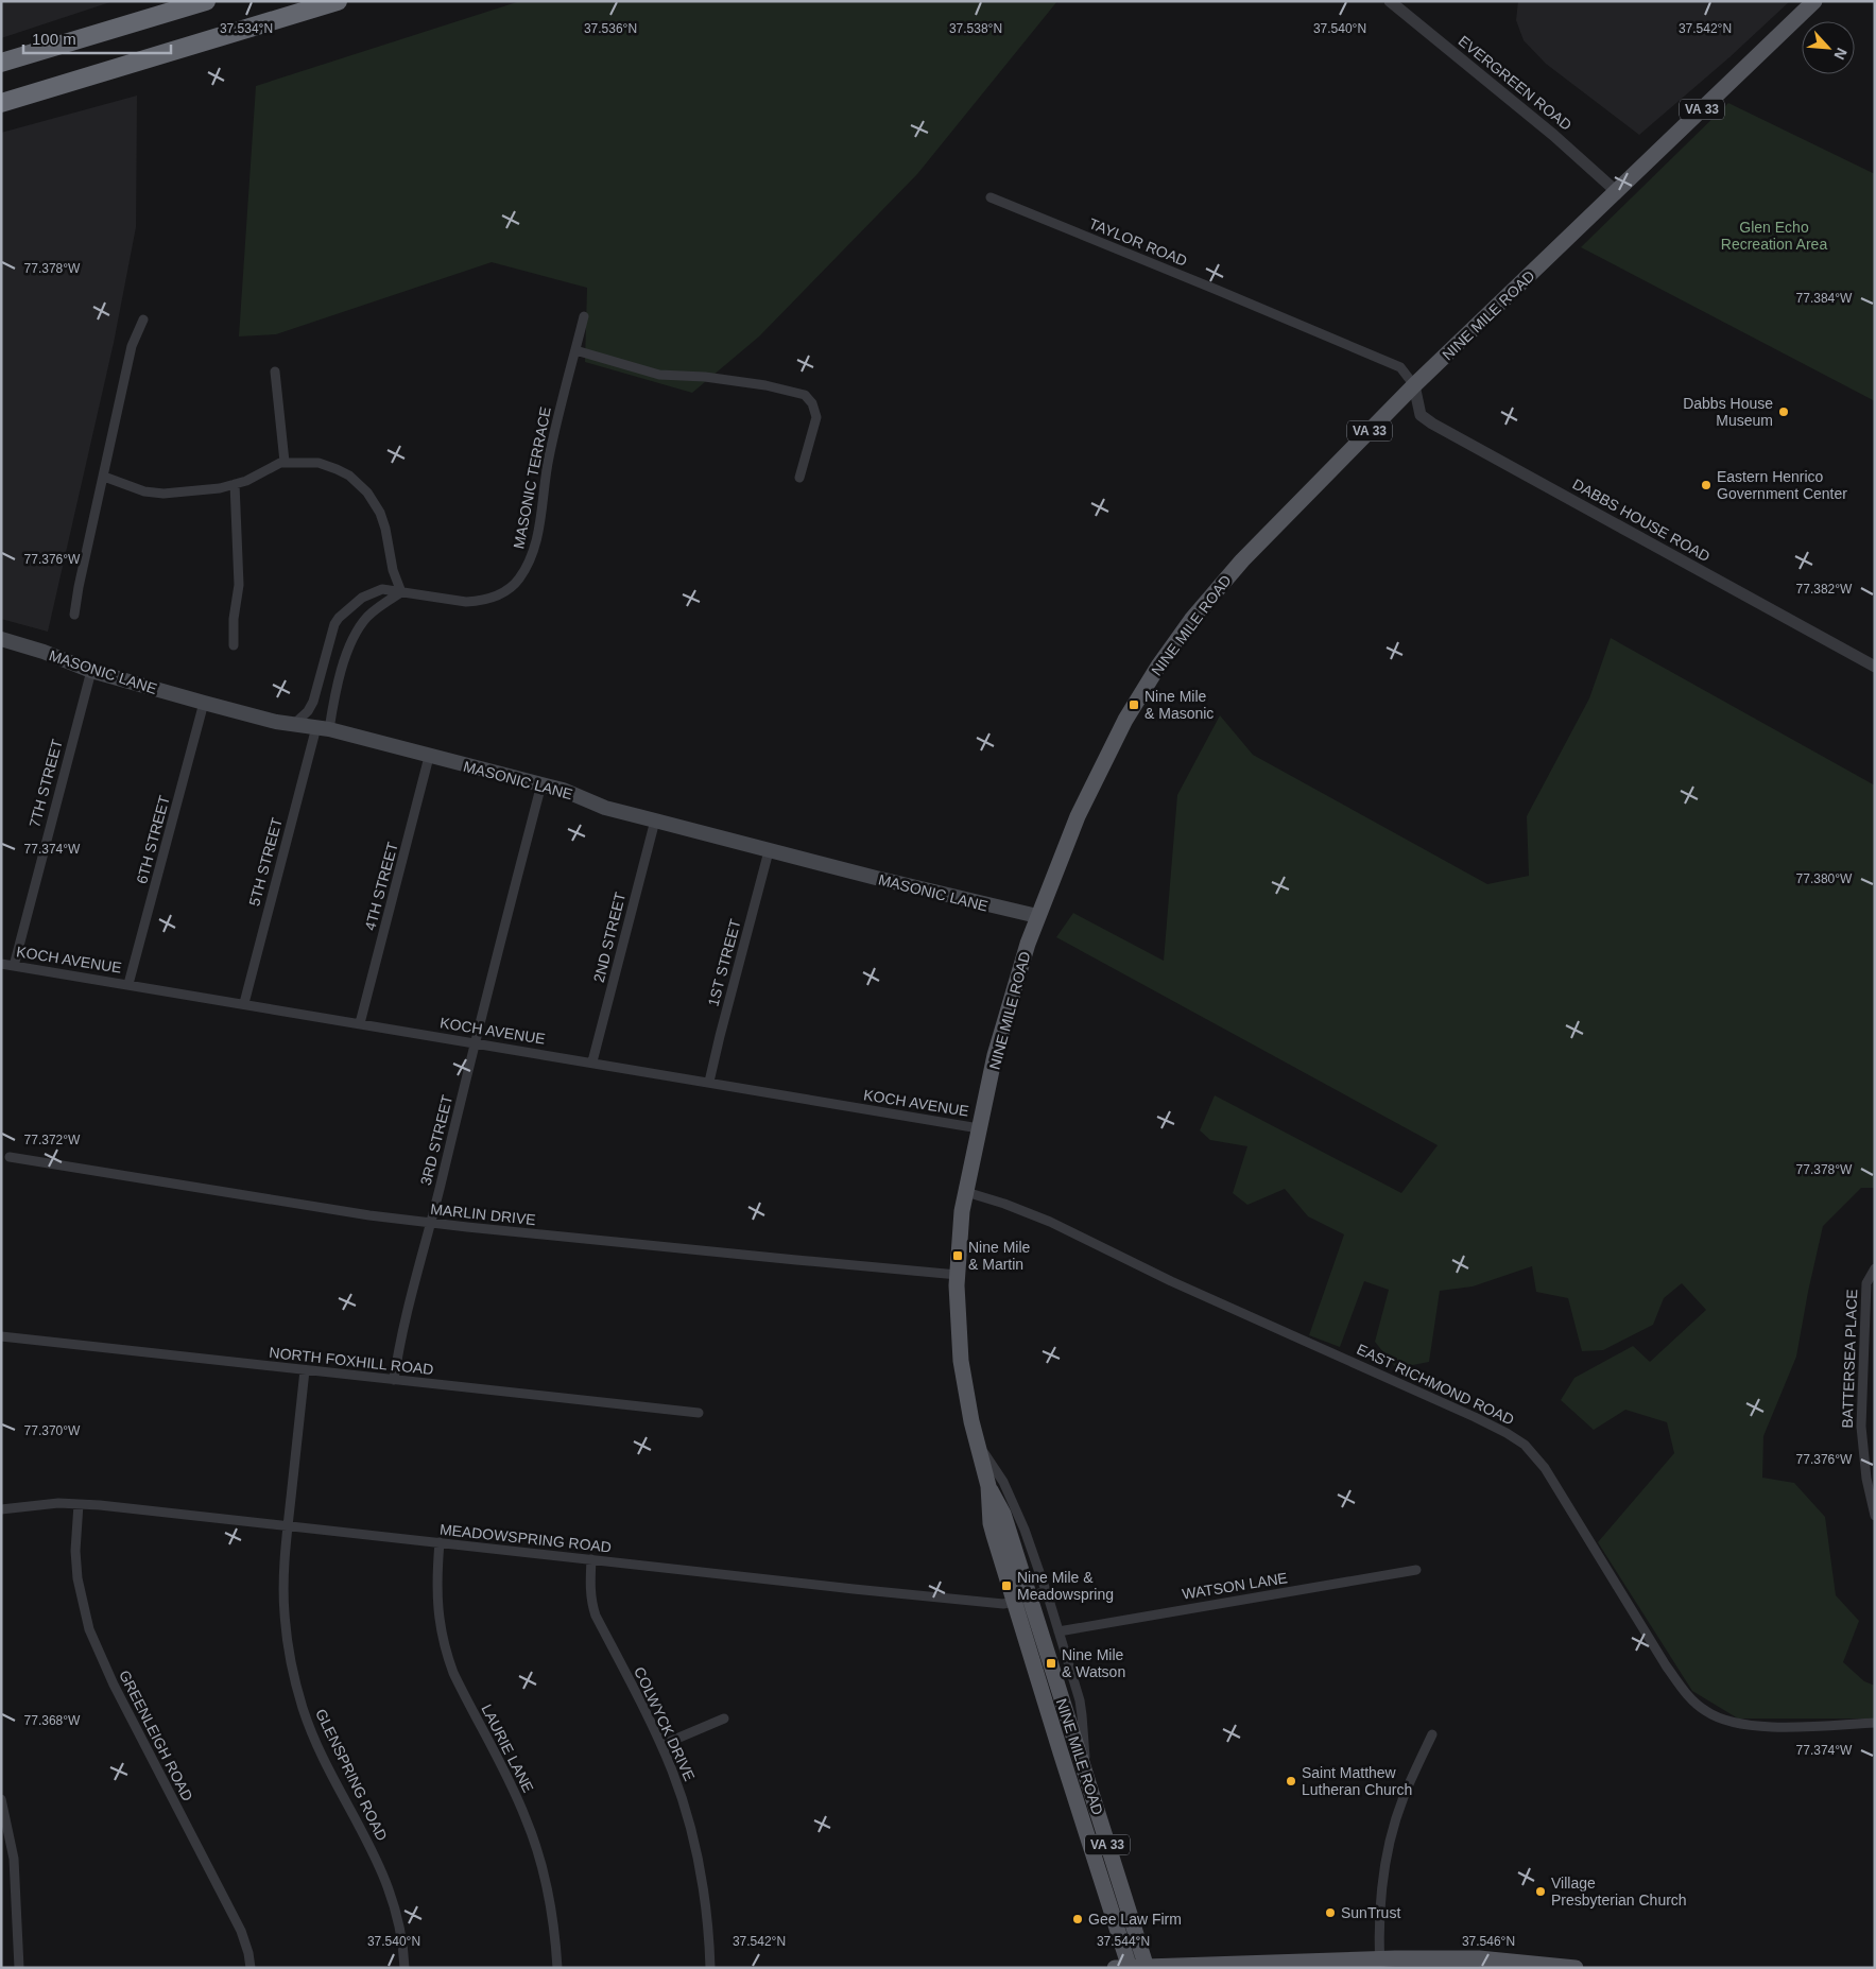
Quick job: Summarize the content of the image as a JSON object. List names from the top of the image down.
{
  "streets": {
    "main road": ["VA 33", "NINE MILE ROAD", "MASONIC LANE"],
    "street": [
      "EVERGREEN ROAD",
      "TAYLOR ROAD",
      "MASONIC TERRACE",
      "DABBS HOUSE ROAD",
      "7TH STREET",
      "6TH STREET",
      "5TH STREET",
      "4TH STREET",
      "2ND STREET",
      "KOCH AVENUE",
      "1ST STREET",
      "3RD STREET",
      "MARLIN DRIVE",
      "BATTERSEA PLACE",
      "NORTH FOXHILL ROAD",
      "EAST RICHMOND ROAD",
      "MEADOWSPRING ROAD",
      "WATSON LANE",
      "COLWYCK DRIVE",
      "GREENLEIGH ROAD",
      "LAURIE LANE",
      "GLENSPRING ROAD"
    ]
  },
  "crossings": [
    ["EVERGREEN ROAD", "NINE MILE ROAD"],
    ["TAYLOR ROAD", "NINE MILE ROAD"],
    ["TAYLOR ROAD", "DABBS HOUSE ROAD"],
    ["NINE MILE ROAD", "DABBS HOUSE ROAD"],
    ["NINE MILE ROAD", "MASONIC LANE"],
    ["NINE MILE ROAD", "KOCH AVENUE"],
    ["NINE MILE ROAD", "MARLIN DRIVE"],
    ["NINE MILE ROAD", "EAST RICHMOND ROAD"],
    ["NINE MILE ROAD", "MEADOWSPRING ROAD"],
    ["MASONIC TERRACE", "MASONIC LANE"],
    ["MASONIC LANE", "7TH STREET"],
    ["MASONIC LANE", "6TH STREET"],
    ["MASONIC LANE", "5TH STREET"],
    ["MASONIC LANE", "4TH STREET"],
    ["MASONIC LANE", "2ND STREET"],
    ["MASONIC LANE", "1ST STREET"],
    ["MASONIC LANE", "3RD STREET"],
    ["7TH STREET", "KOCH AVENUE"],
    ["6TH STREET", "KOCH AVENUE"],
    ["5TH STREET", "KOCH AVENUE"],
    ["4TH STREET", "KOCH AVENUE"],
    ["2ND STREET", "KOCH AVENUE"],
    ["KOCH AVENUE", "1ST STREET"],
    ["KOCH AVENUE", "3RD STREET"],
    ["3RD STREET", "MARLIN DRIVE"],
    ["3RD STREET", "NORTH FOXHILL ROAD"],
    ["NORTH FOXHILL ROAD", "GLENSPRING ROAD"],
    ["MEADOWSPRING ROAD", "COLWYCK DRIVE"],
    ["MEADOWSPRING ROAD", "GREENLEIGH ROAD"],
    ["MEADOWSPRING ROAD", "LAURIE LANE"],
    ["MEADOWSPRING ROAD", "GLENSPRING ROAD"]
  ],
  "parks": ["Glen Echo Recreation Area"],
  "places": {
    "other": [
      "Dabbs House Museum",
      "Eastern Henrico Government Center",
      "Saint Matthew Lutheran Church",
      "Village Presbyterian Church",
      "SunTrust",
      "Gee Law Firm"
    ],
    "transit": [
      "Nine Mile & Masonic",
      "Nine Mile & Martin",
      "Nine Mile & Meadowspring",
      "Nine Mile & Watson"
    ]
  },
  "scale_bar": "100 m",
  "north": "bottom right",
  "coordinates": [
    "37.534°N",
    "37.536°N",
    "37.538°N",
    "37.540°N",
    "37.542°N",
    "77.378°W",
    "77.384°W",
    "77.376°W",
    "77.382°W",
    "77.374°W",
    "77.380°W",
    "77.372°W",
    "77.370°W",
    "77.368°W",
    "37.544°N",
    "37.546°N"
  ]
}
